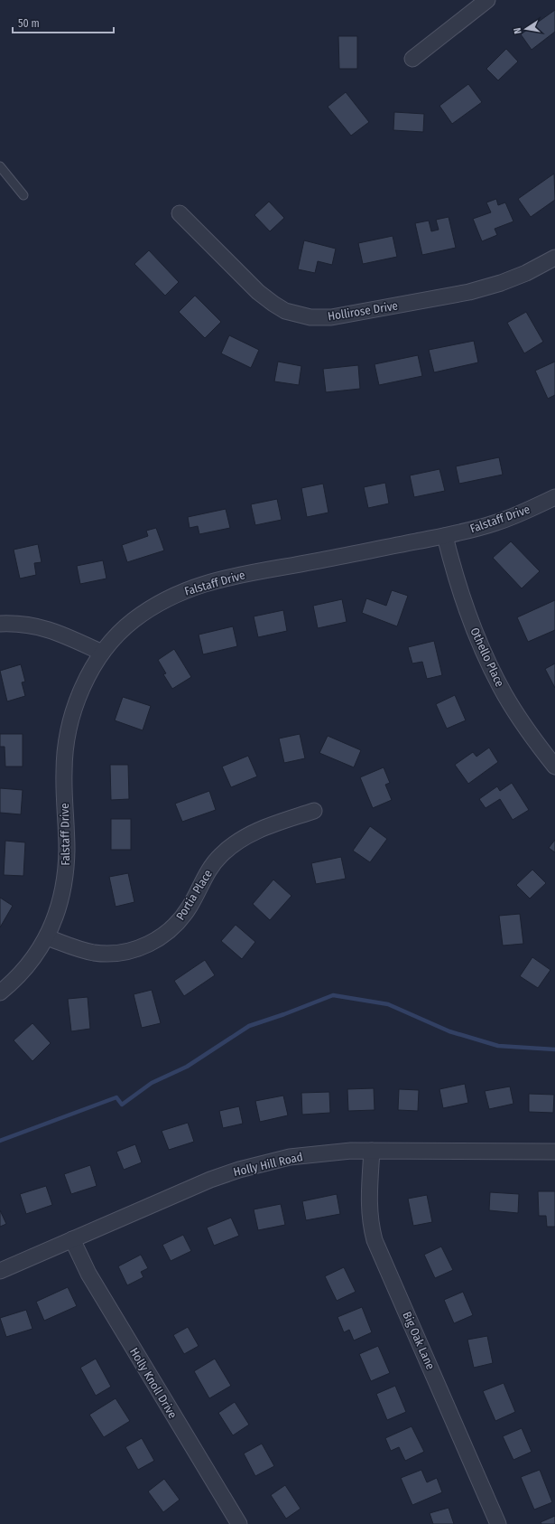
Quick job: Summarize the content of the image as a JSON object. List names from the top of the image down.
{
  "streets": {
    "street": [
      "Hollirose Drive",
      "Falstaff Drive",
      "Othello Place",
      "Portia Place",
      "Holly Hill Road",
      "Big Oak Lane",
      "Holly Knoll Drive"
    ]
  },
  "crossings": [
    ["Falstaff Drive", "Othello Place"],
    ["Falstaff Drive", "Portia Place"],
    ["Holly Hill Road", "Big Oak Lane"],
    ["Holly Hill Road", "Holly Knoll Drive"]
  ],
  "scale_bar": "50 m",
  "north": "left"
}
